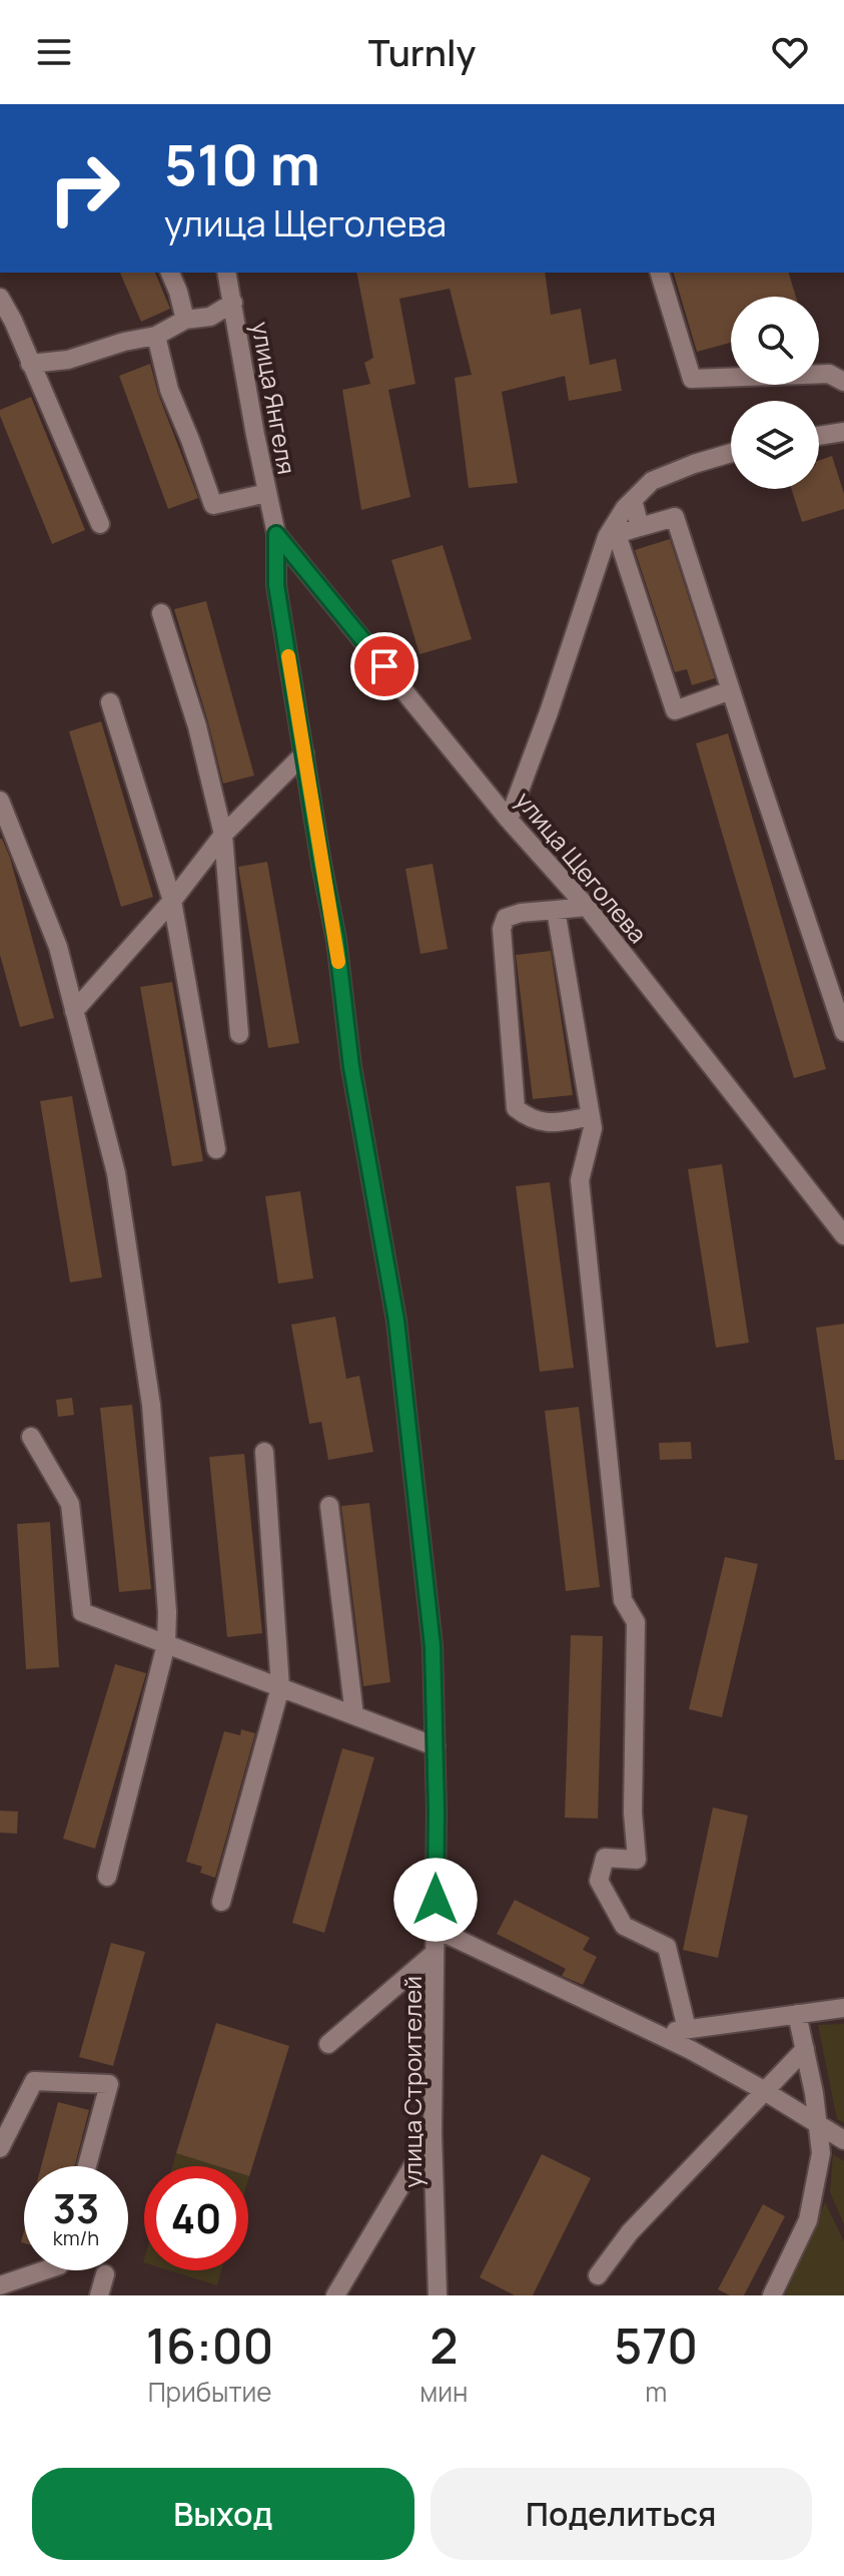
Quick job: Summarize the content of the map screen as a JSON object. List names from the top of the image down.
{
  "streets": {
    "street": ["улица Янгеля", "улица Щеголева", "улица Строителей"]
  },
  "crossings": [
    ["улица Янгеля", "улица Щеголева"],
    ["улица Янгеля", "улица Строителей"],
    ["улица Щеголева", "улица Строителей"]
  ],
  "page": {
    "header": "Turnly",
    "turn": ["510 m", "улица Щеголева"],
    "speed": "33 km/h",
    "limit": "40",
    "eta": [
      "16:00",
      "Прибытие",
      "2",
      "мин",
      "570",
      "m"
    ],
    "buttons": ["Выход", "Поделиться"]
  }
}
